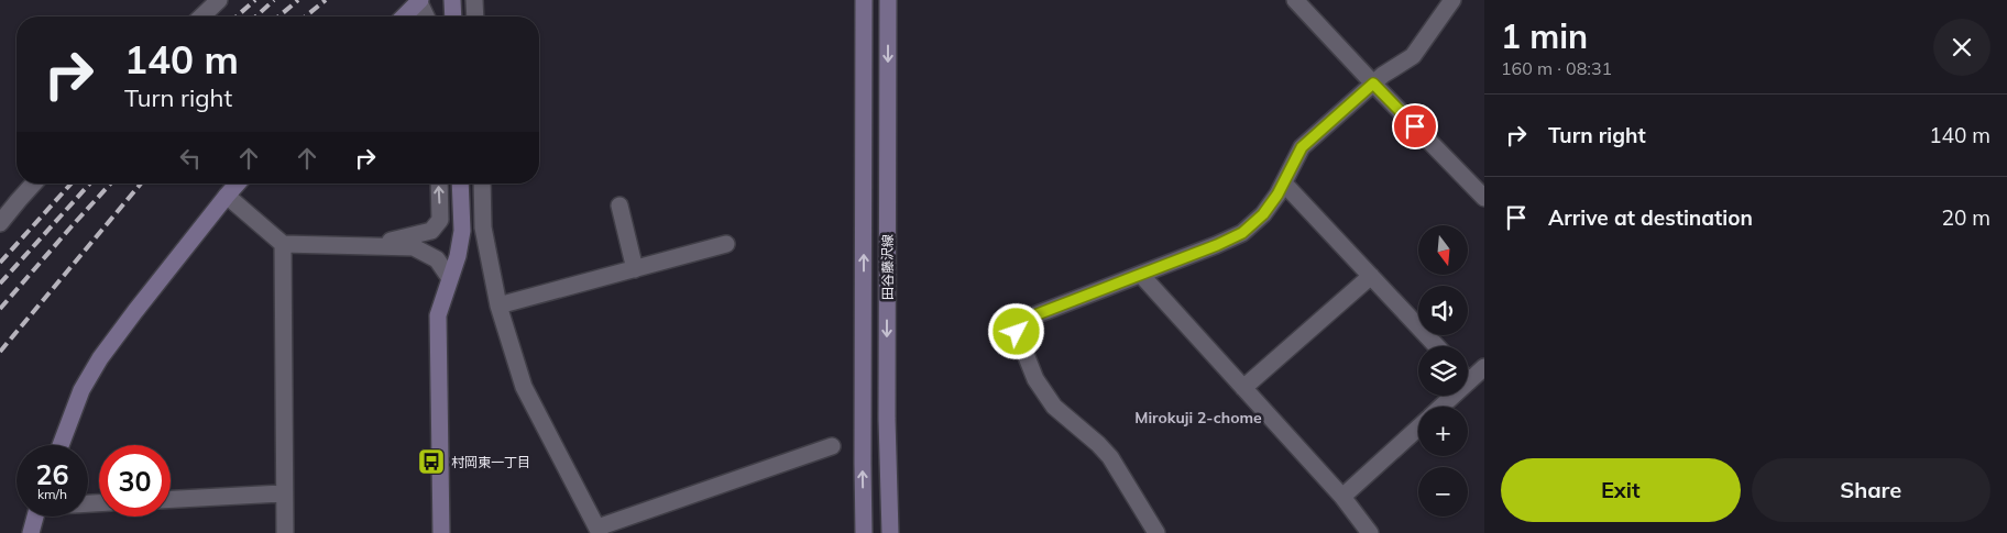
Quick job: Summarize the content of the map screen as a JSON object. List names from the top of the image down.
{
  "streets": {
    "main road": ["田谷藤沢線"]
  },
  "districts": ["Mirokuji 2-chome"],
  "places": {
    "bus stop": ["村岡東一丁目"]
  },
  "north": "bottom",
  "page": {
    "heading": ["1 min", "160 m · 08:31"],
    "turn": ["140 m", "Turn right"],
    "list": [
      {
        "name": "Turn right",
        "value": "140 m"
      },
      {
        "name": "Arrive at destination",
        "value": "20 m"
      }
    ],
    "map_buttons": ["+", "−"],
    "speed": "26 km/h",
    "limit": "30",
    "buttons": ["Exit", "Share"]
  }
}
